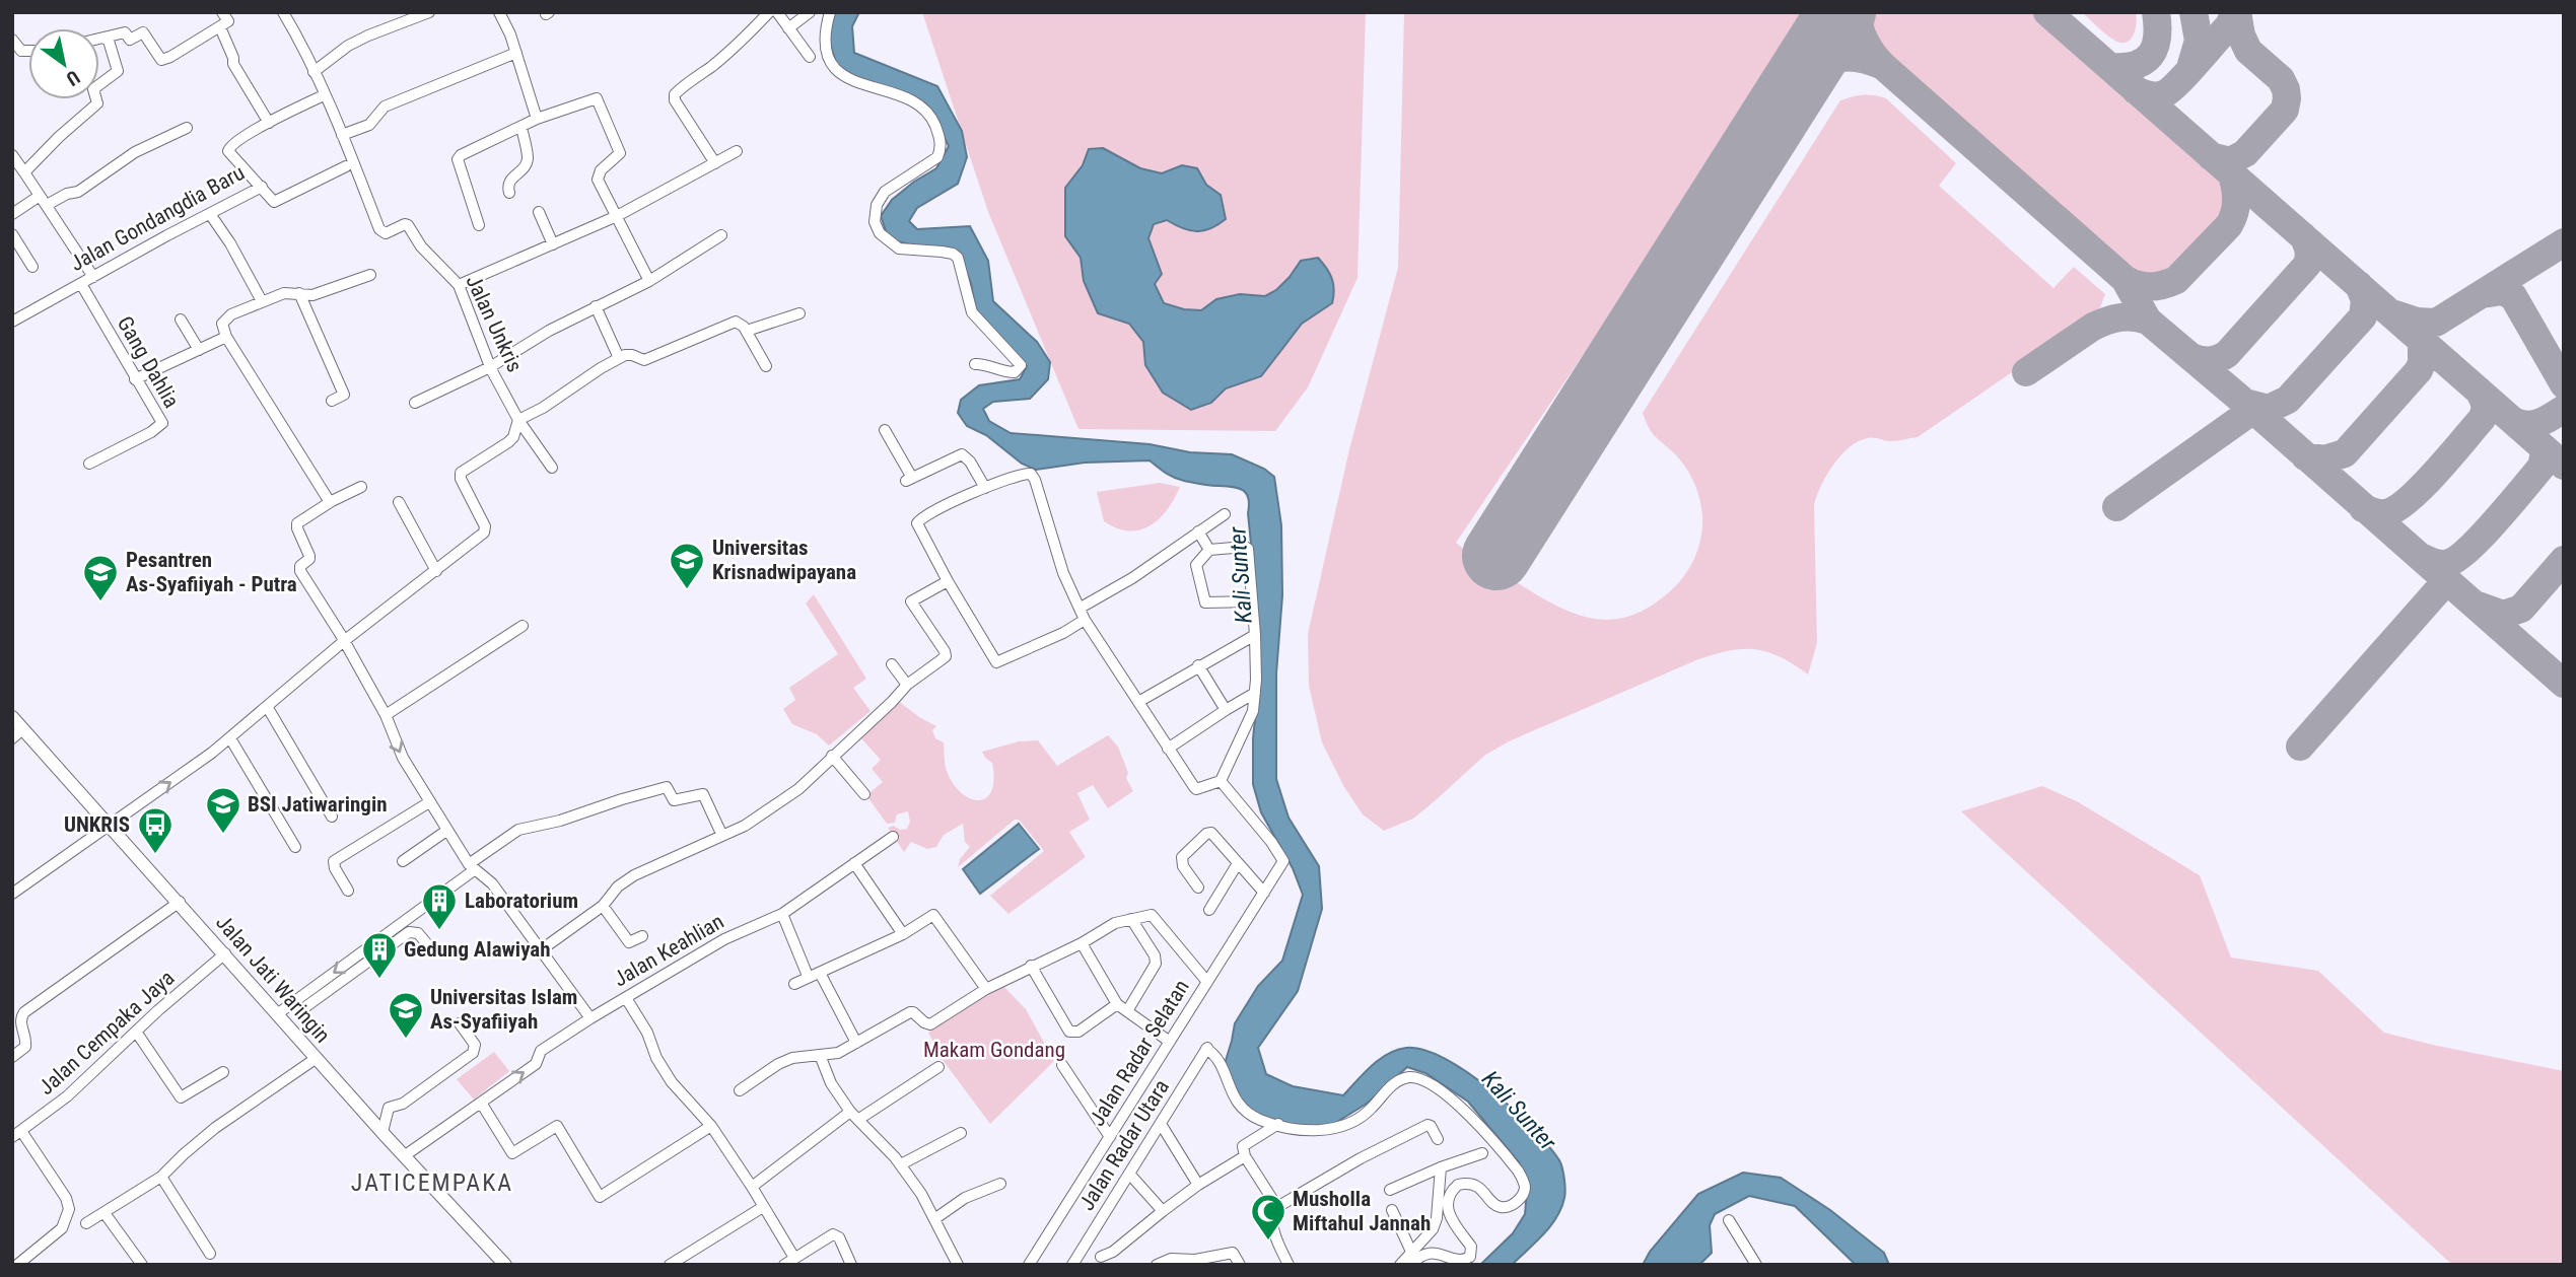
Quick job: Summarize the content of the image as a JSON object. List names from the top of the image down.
{
  "streets": {
    "main road": ["Jalan Jati Waringin"],
    "street": [
      "Jalan Gondangdia Baru",
      "Jalan Unkris",
      "Gang Dahlia",
      "Jalan Keahlian",
      "Jalan Cempaka Jaya",
      "Jalan Radar Selatan",
      "Jalan Radar Utara"
    ]
  },
  "crossings": [
    ["Jalan Gondangdia Baru", "Jalan Unkris"],
    ["Jalan Gondangdia Baru", "Gang Dahlia"],
    ["Jalan Keahlian", "Jalan Jati Waringin"],
    ["Jalan Jati Waringin", "Jalan Cempaka Jaya"]
  ],
  "districts": ["JATICEMPAKA"],
  "water": ["Kali Sunter"],
  "parks": ["Makam Gondang"],
  "places": {
    "school or university": [
      "Universitas Krisnadwipayana",
      "Pesantren As-Syafiiyah - Putra",
      "BSI Jatiwaringin",
      "Universitas Islam As-Syafiiyah"
    ],
    "bus stop": ["UNKRIS"],
    "building": ["Laboratorium", "Gedung Alawiyah"],
    "mosque": ["Musholla Miftahul Jannah"]
  },
  "north": "bottom right"
}
